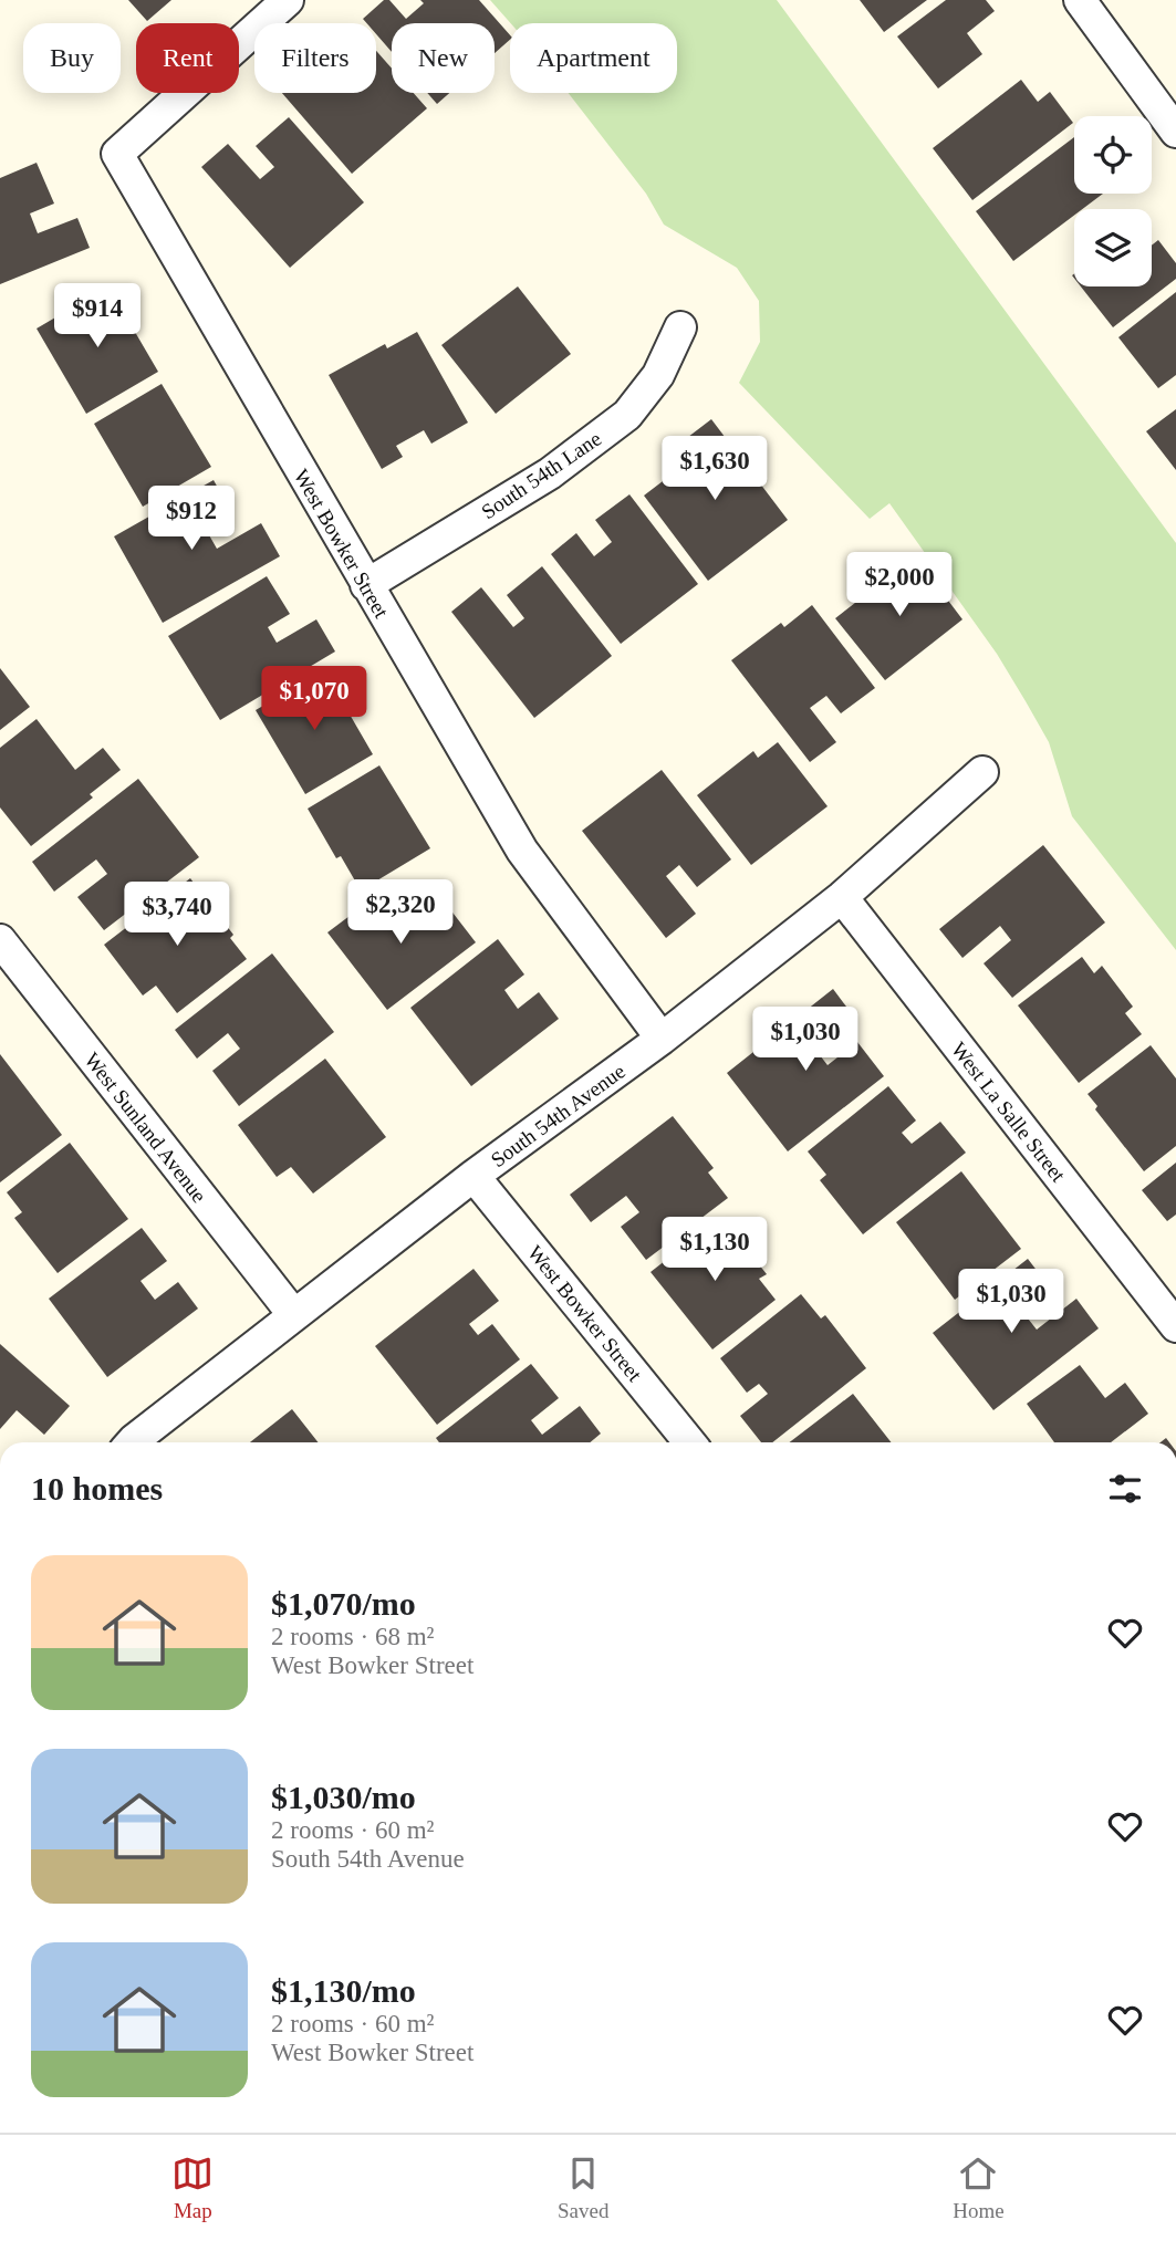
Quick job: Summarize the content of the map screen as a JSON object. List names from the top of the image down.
{
  "streets": {
    "street": [
      "South 54th Lane",
      "West Bowker Street",
      "West La Salle Street",
      "South 54th Avenue",
      "West Sunland Avenue"
    ]
  },
  "crossings": [
    ["South 54th Lane", "West Bowker Street"],
    ["West Bowker Street", "South 54th Avenue"],
    ["West La Salle Street", "South 54th Avenue"],
    ["South 54th Avenue", "West Sunland Avenue"]
  ],
  "page": {
    "chip": [
      "Buy",
      "Rent",
      "Filters",
      "New",
      "Apartment"
    ],
    "price": [
      "$914",
      "$1,630",
      "$912",
      "$2,000",
      "$1,070",
      "$2,320",
      "$3,740",
      "$1,030",
      "$1,130",
      "$1,030"
    ],
    "heading": "10 homes",
    "list": [
      {
        "name": "$1,070/mo",
        "note": "2 rooms · 68 m² · West Bowker Street"
      },
      {
        "name": "$1,030/mo",
        "note": "2 rooms · 60 m² · South 54th Avenue"
      },
      {
        "name": "$1,130/mo",
        "note": "2 rooms · 60 m² · West Bowker Street"
      }
    ],
    "tabs": ["Map", "Saved", "Home"]
  }
}
